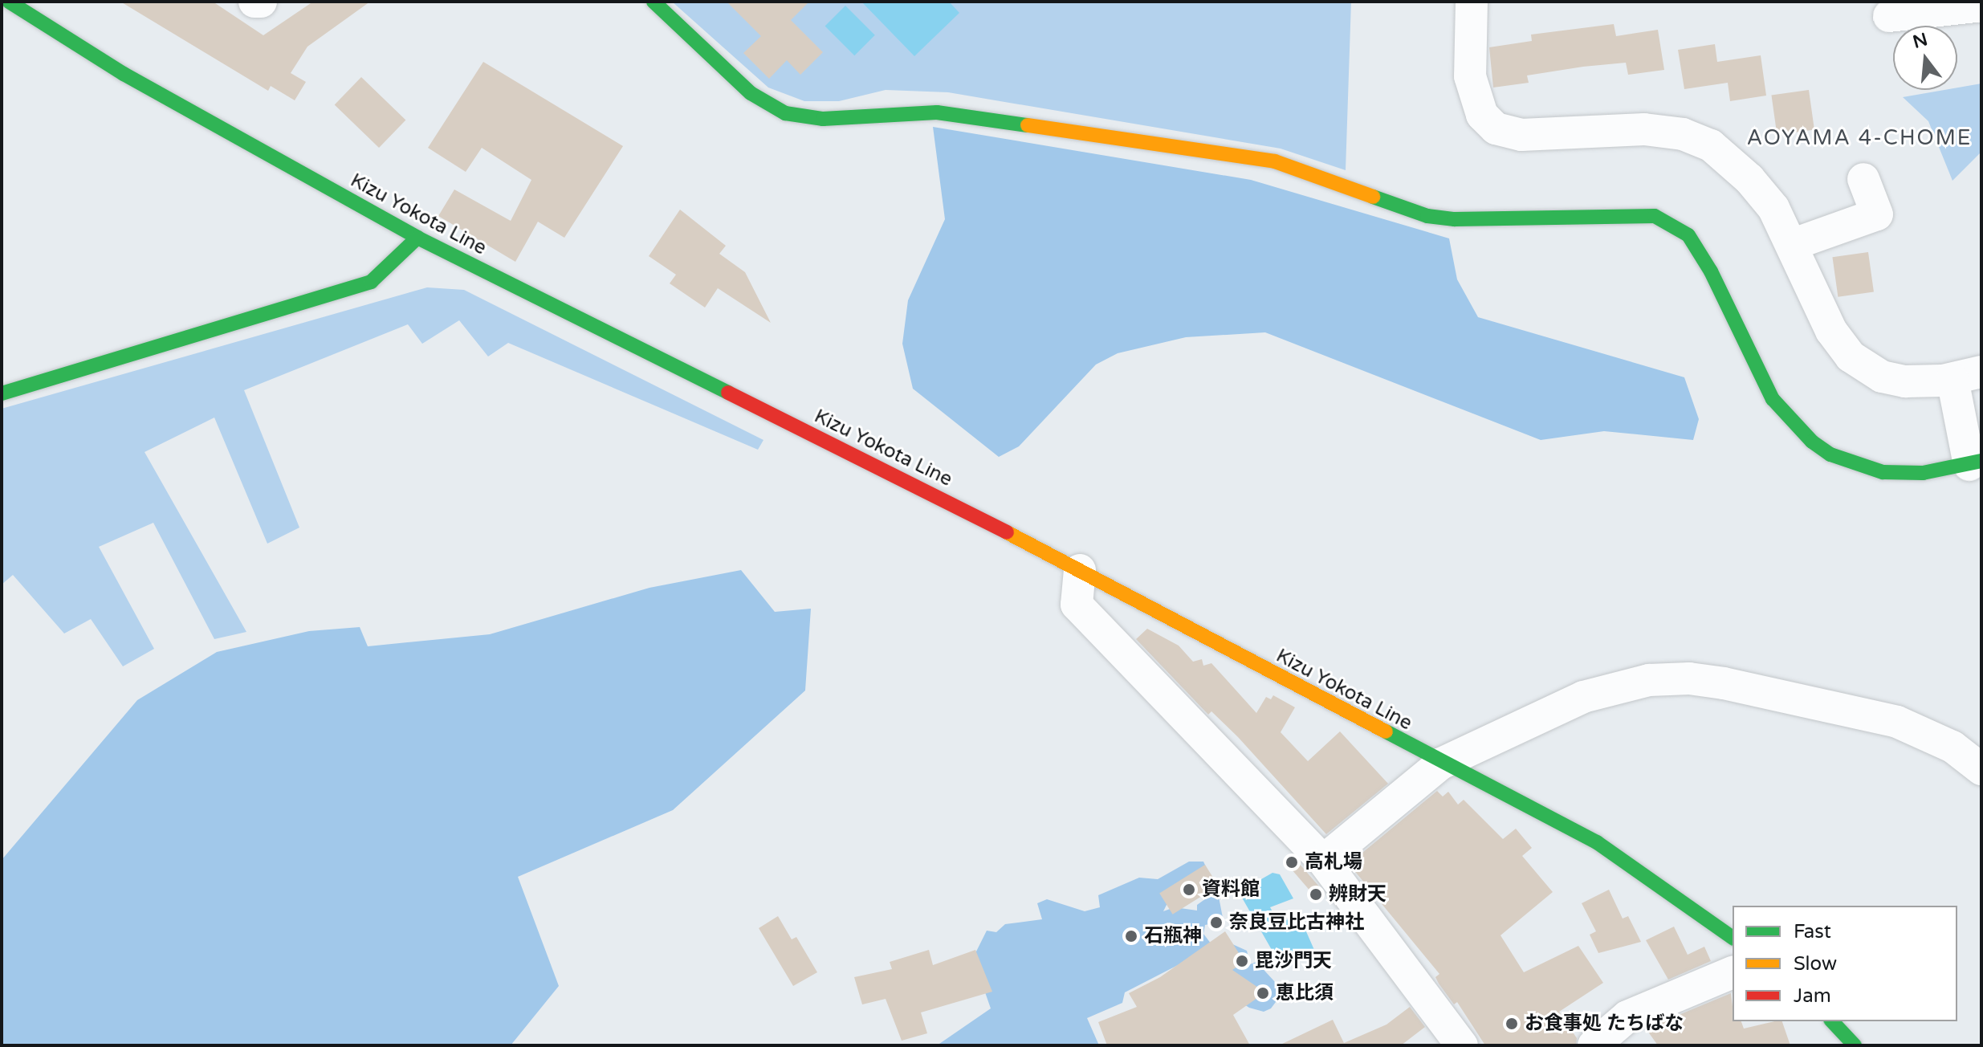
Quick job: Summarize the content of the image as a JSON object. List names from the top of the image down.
{
  "streets": {
    "main road": ["Kizu Yokota Line"]
  },
  "districts": ["AOYAMA 4-CHOME"],
  "places": [
    "高札場",
    "資料館",
    "辨財天",
    "奈良豆比古神社",
    "石瓶神",
    "毘沙門天",
    "恵比須",
    "お食事処 たちばな"
  ],
  "legend": ["Fast", "Slow", "Jam"],
  "north": "top"
}
